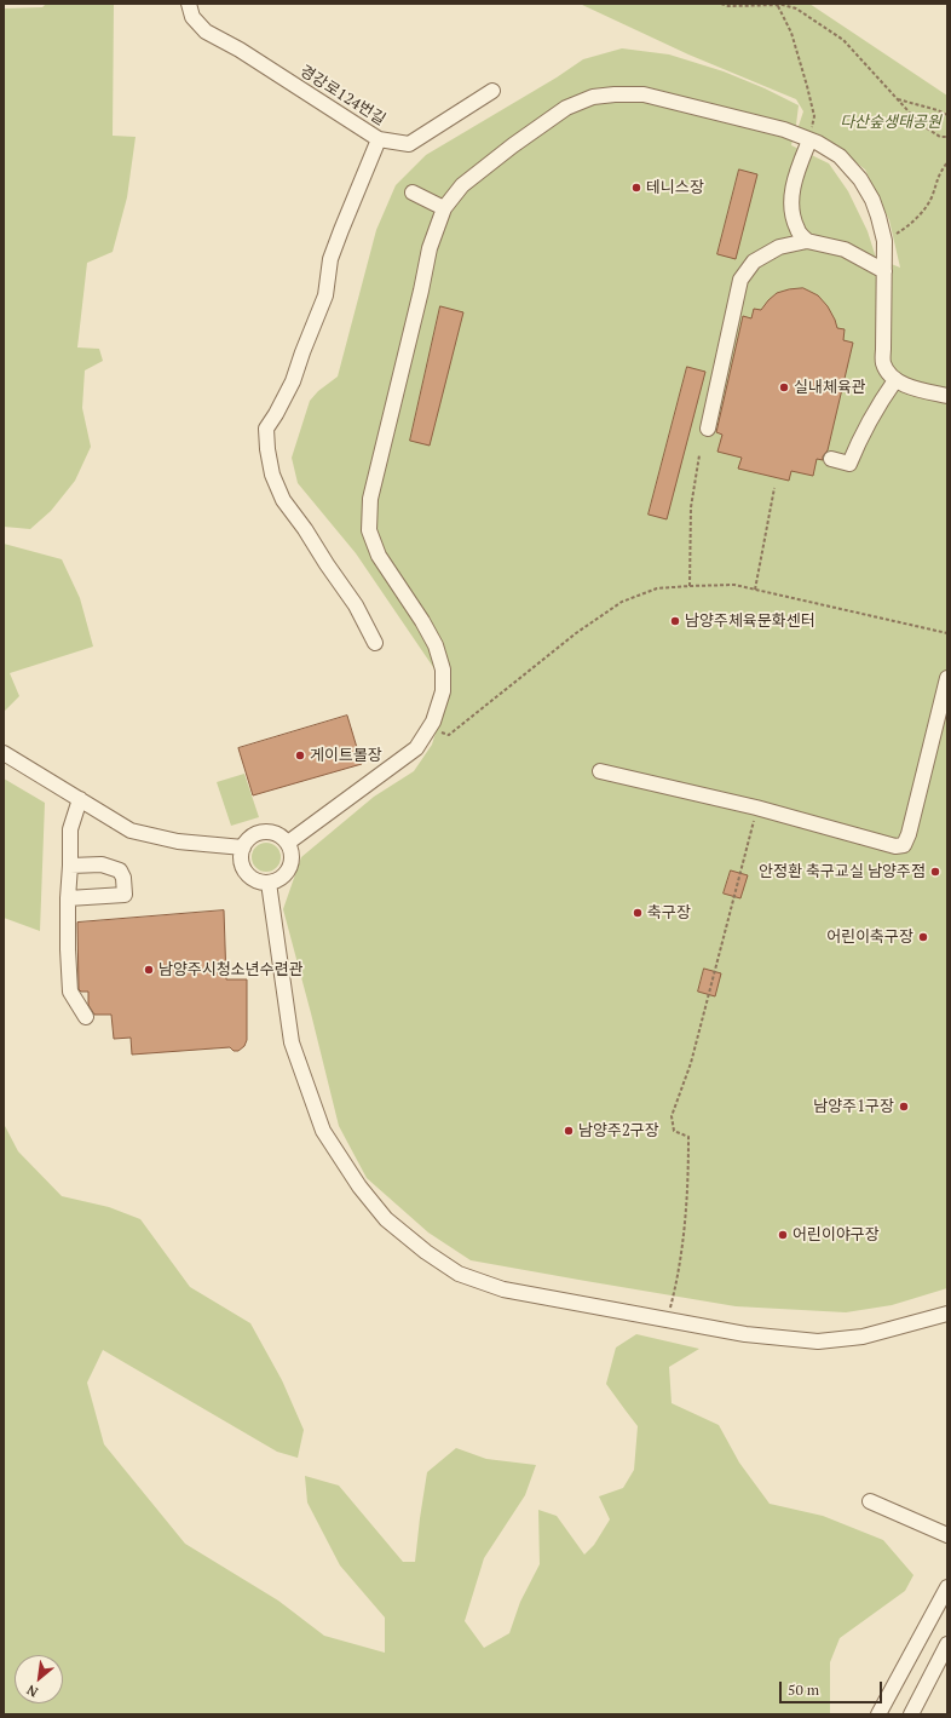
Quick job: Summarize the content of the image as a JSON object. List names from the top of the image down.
{
  "streets": {
    "street": ["경강로124번길"]
  },
  "parks": ["다산숲생태공원"],
  "places": [
    "테니스장",
    "실내체육관",
    "남양주체육문화센터",
    "게이트볼장",
    "안정환 축구교실 남양주점",
    "축구장",
    "어린이축구장",
    "남양주시청소년수련관",
    "남양주1구장",
    "남양주2구장",
    "어린이야구장"
  ],
  "scale_bar": "50 m",
  "north": "bottom left"
}
